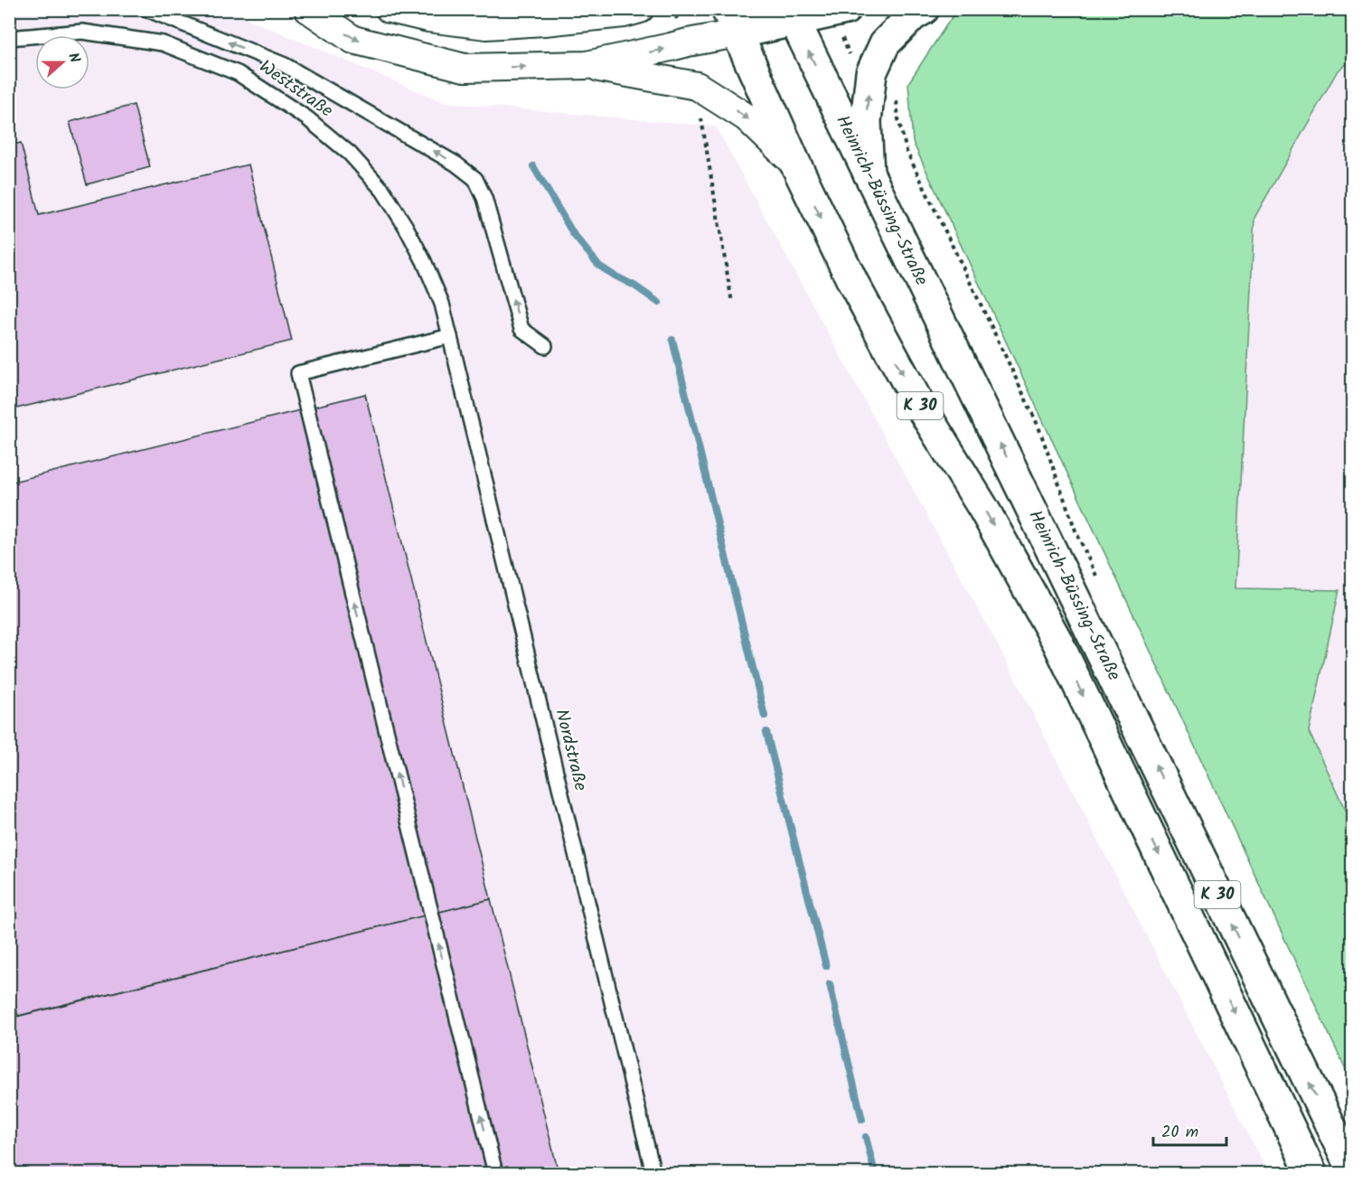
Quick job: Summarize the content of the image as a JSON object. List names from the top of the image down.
{
  "streets": {
    "main road": ["Heinrich-Büssing-Straße", "K 30"],
    "lane": ["Weststraße", "Nordstraße"]
  },
  "crossings": [
    ["Weststraße", "Nordstraße"]
  ],
  "scale_bar": "20 m",
  "north": "right"
}
